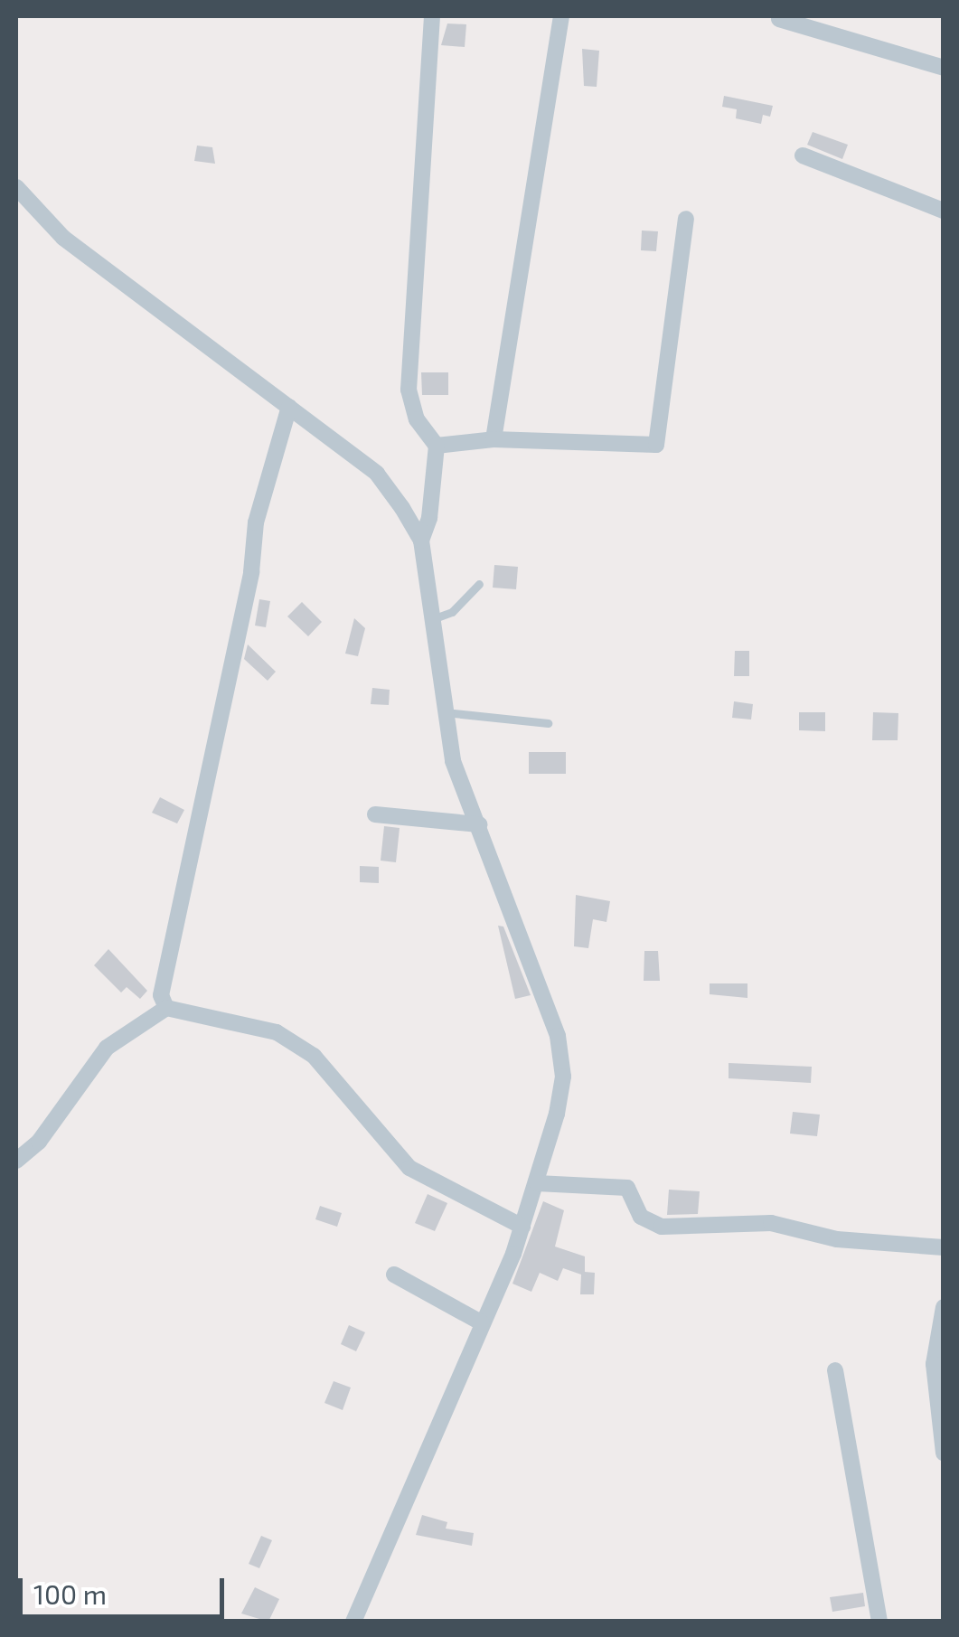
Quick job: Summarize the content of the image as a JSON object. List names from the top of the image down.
{
  "scale_bar": "100 m"
}
